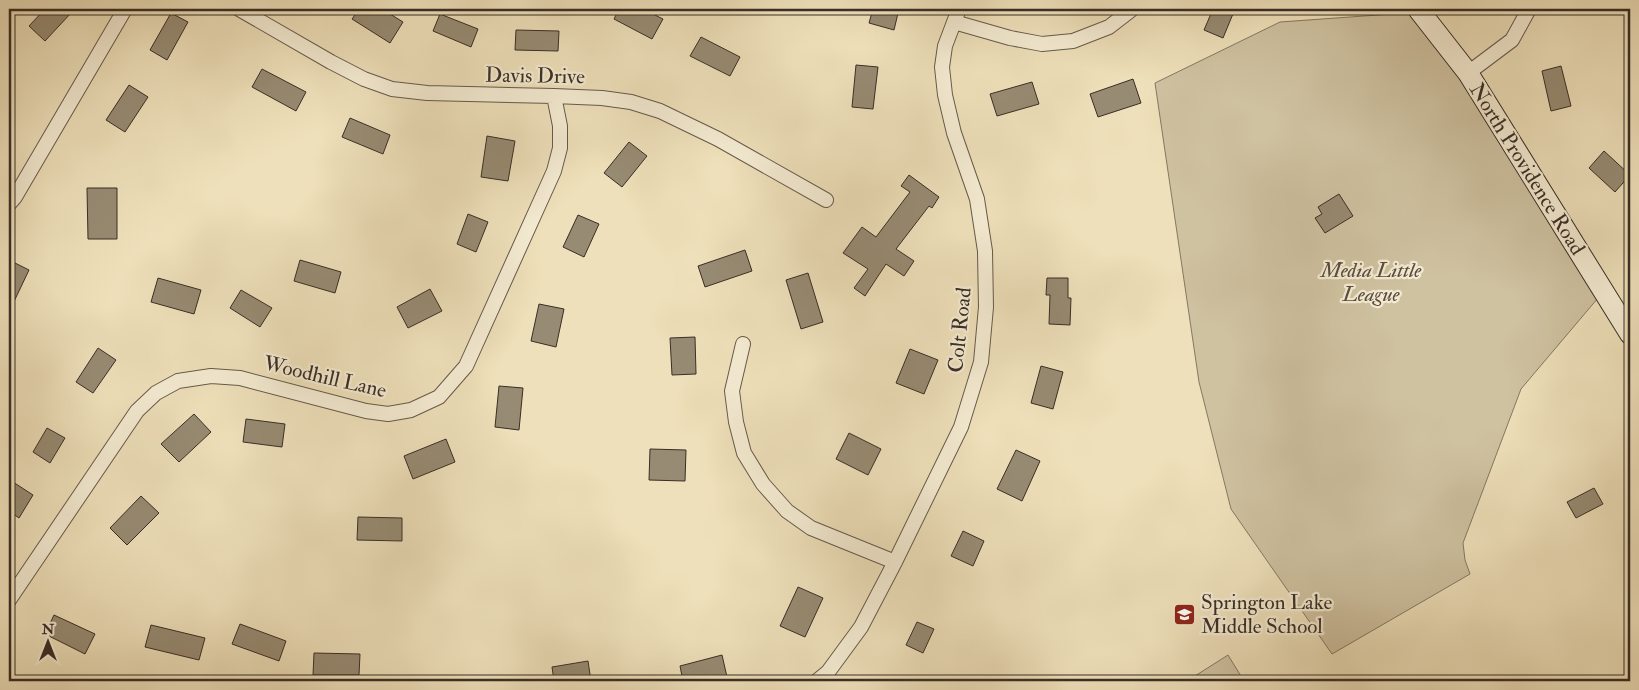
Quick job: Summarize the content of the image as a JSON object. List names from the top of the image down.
{
  "streets": {
    "main road": ["North Providence Road"],
    "street": ["Davis Drive", "Colt Road", "Woodhill Lane"]
  },
  "crossings": [
    ["Davis Drive", "Woodhill Lane"]
  ],
  "parks": ["Media Little League"],
  "places": {
    "school or university": ["Springton Lake Middle School"]
  },
  "north": "top"
}
